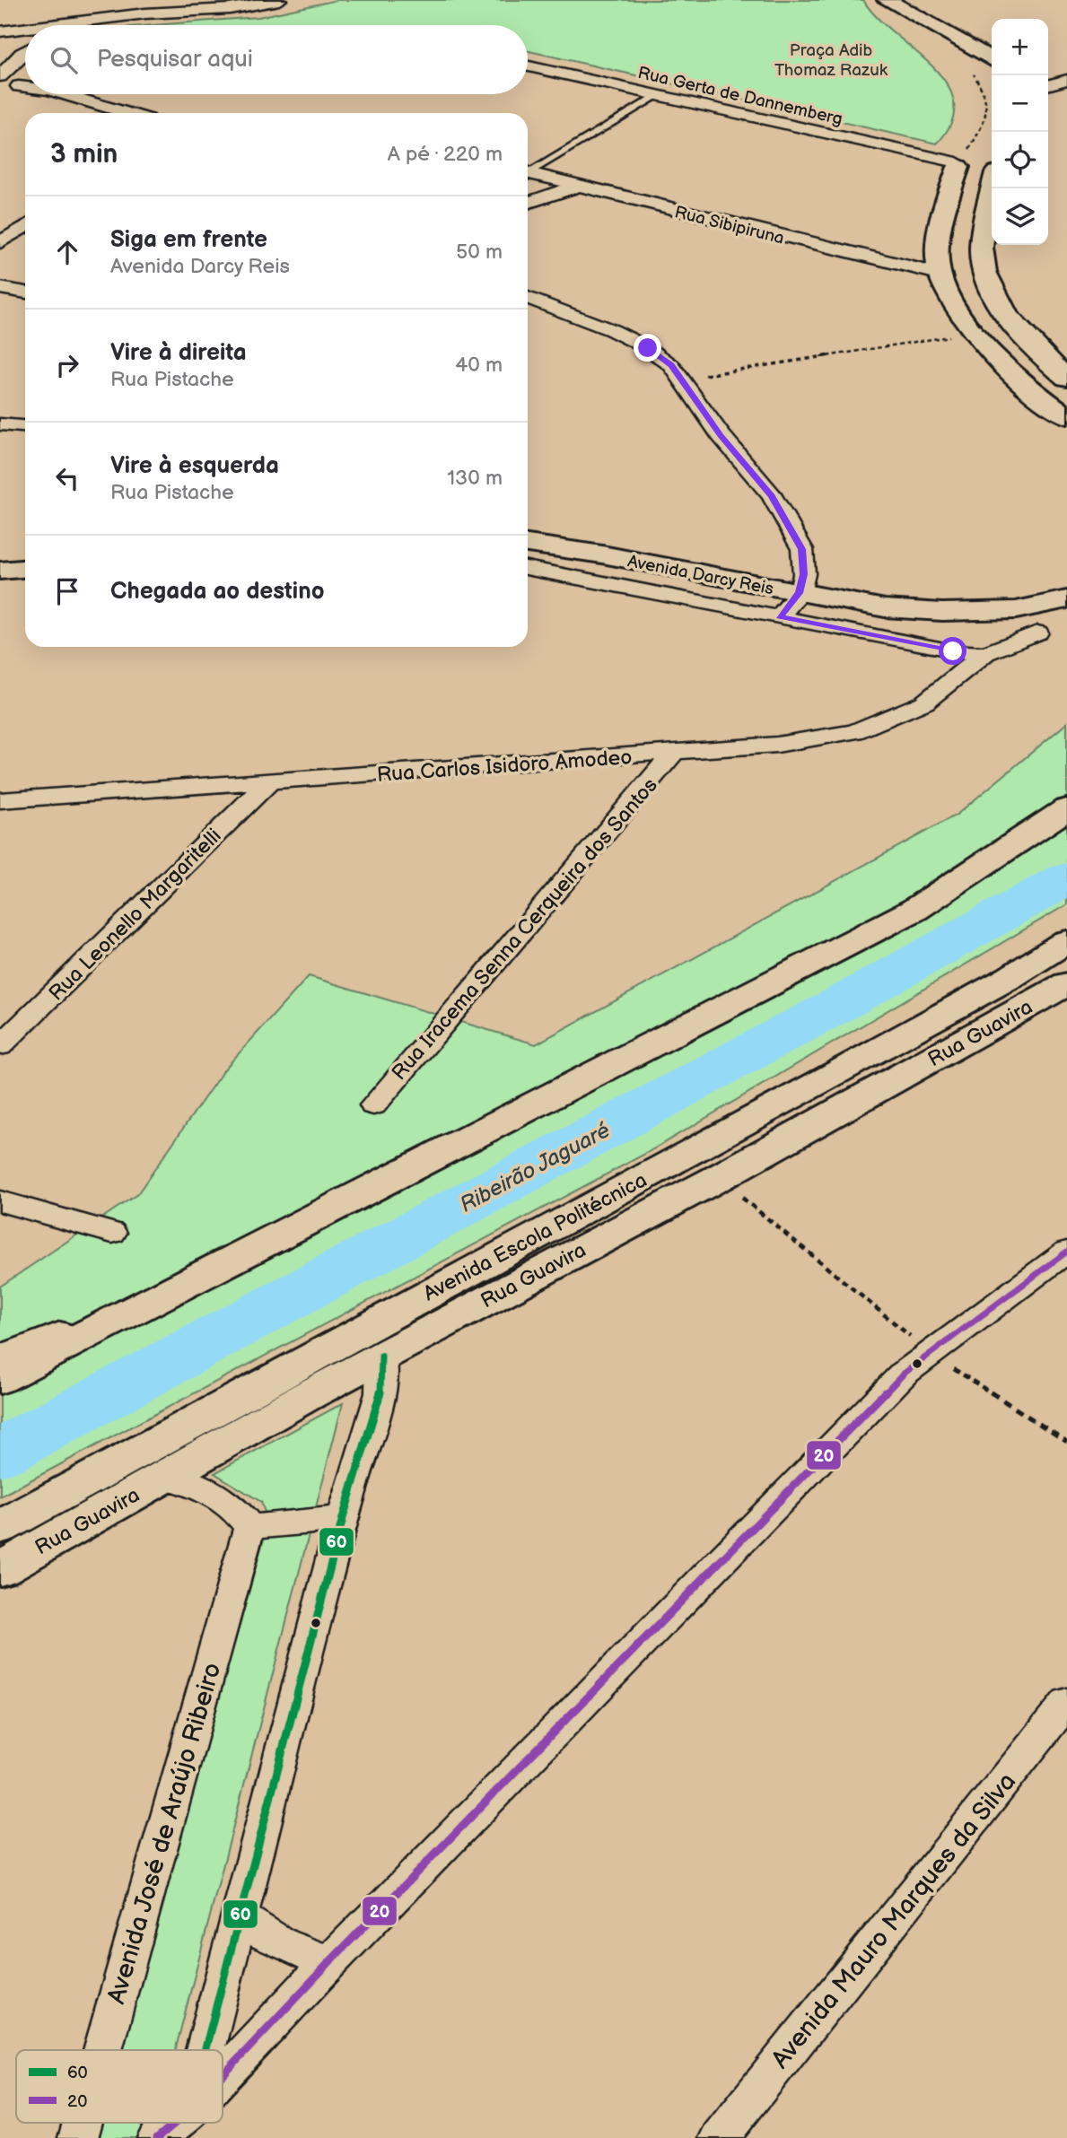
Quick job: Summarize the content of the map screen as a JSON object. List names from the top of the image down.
{
  "streets": {
    "main road": ["Avenida Darcy Reis", "Rua Guavira", "Avenida Escola Politécnica"],
    "street": [
      "Rua Gerta de Dannemberg",
      "Rua Sibipiruna",
      "Rua Carlos Isidoro Amodeo",
      "Rua Leonello Margaritelli",
      "Rua Iracema Senna Cerqueira dos Santos",
      "Avenida José de Araújo Ribeiro",
      "Avenida Mauro Marques da Silva"
    ]
  },
  "crossings": [
    ["Avenida Darcy Reis", "Rua Carlos Isidoro Amodeo"],
    ["Rua Carlos Isidoro Amodeo", "Rua Leonello Margaritelli"],
    ["Rua Carlos Isidoro Amodeo", "Rua Iracema Senna Cerqueira dos Santos"],
    ["Rua Guavira", "Avenida Escola Politécnica"]
  ],
  "water": ["Ribeirão Jaguaré"],
  "parks": ["Praça Adib Thomaz Razuk"],
  "lines": ["transit line 20", "transit line 60"],
  "legend": ["60", "20"],
  "page": {
    "map_buttons": ["+", "−"],
    "search": "Pesquisar aqui",
    "heading": ["3 min", "A pé · 220 m"],
    "list": [
      ["Siga em frente", "Avenida Darcy Reis", "50 m"],
      ["Vire à direita", "Rua Pistache", "40 m"],
      ["Vire à esquerda", "Rua Pistache", "130 m"],
      "Chegada ao destino"
    ]
  }
}
